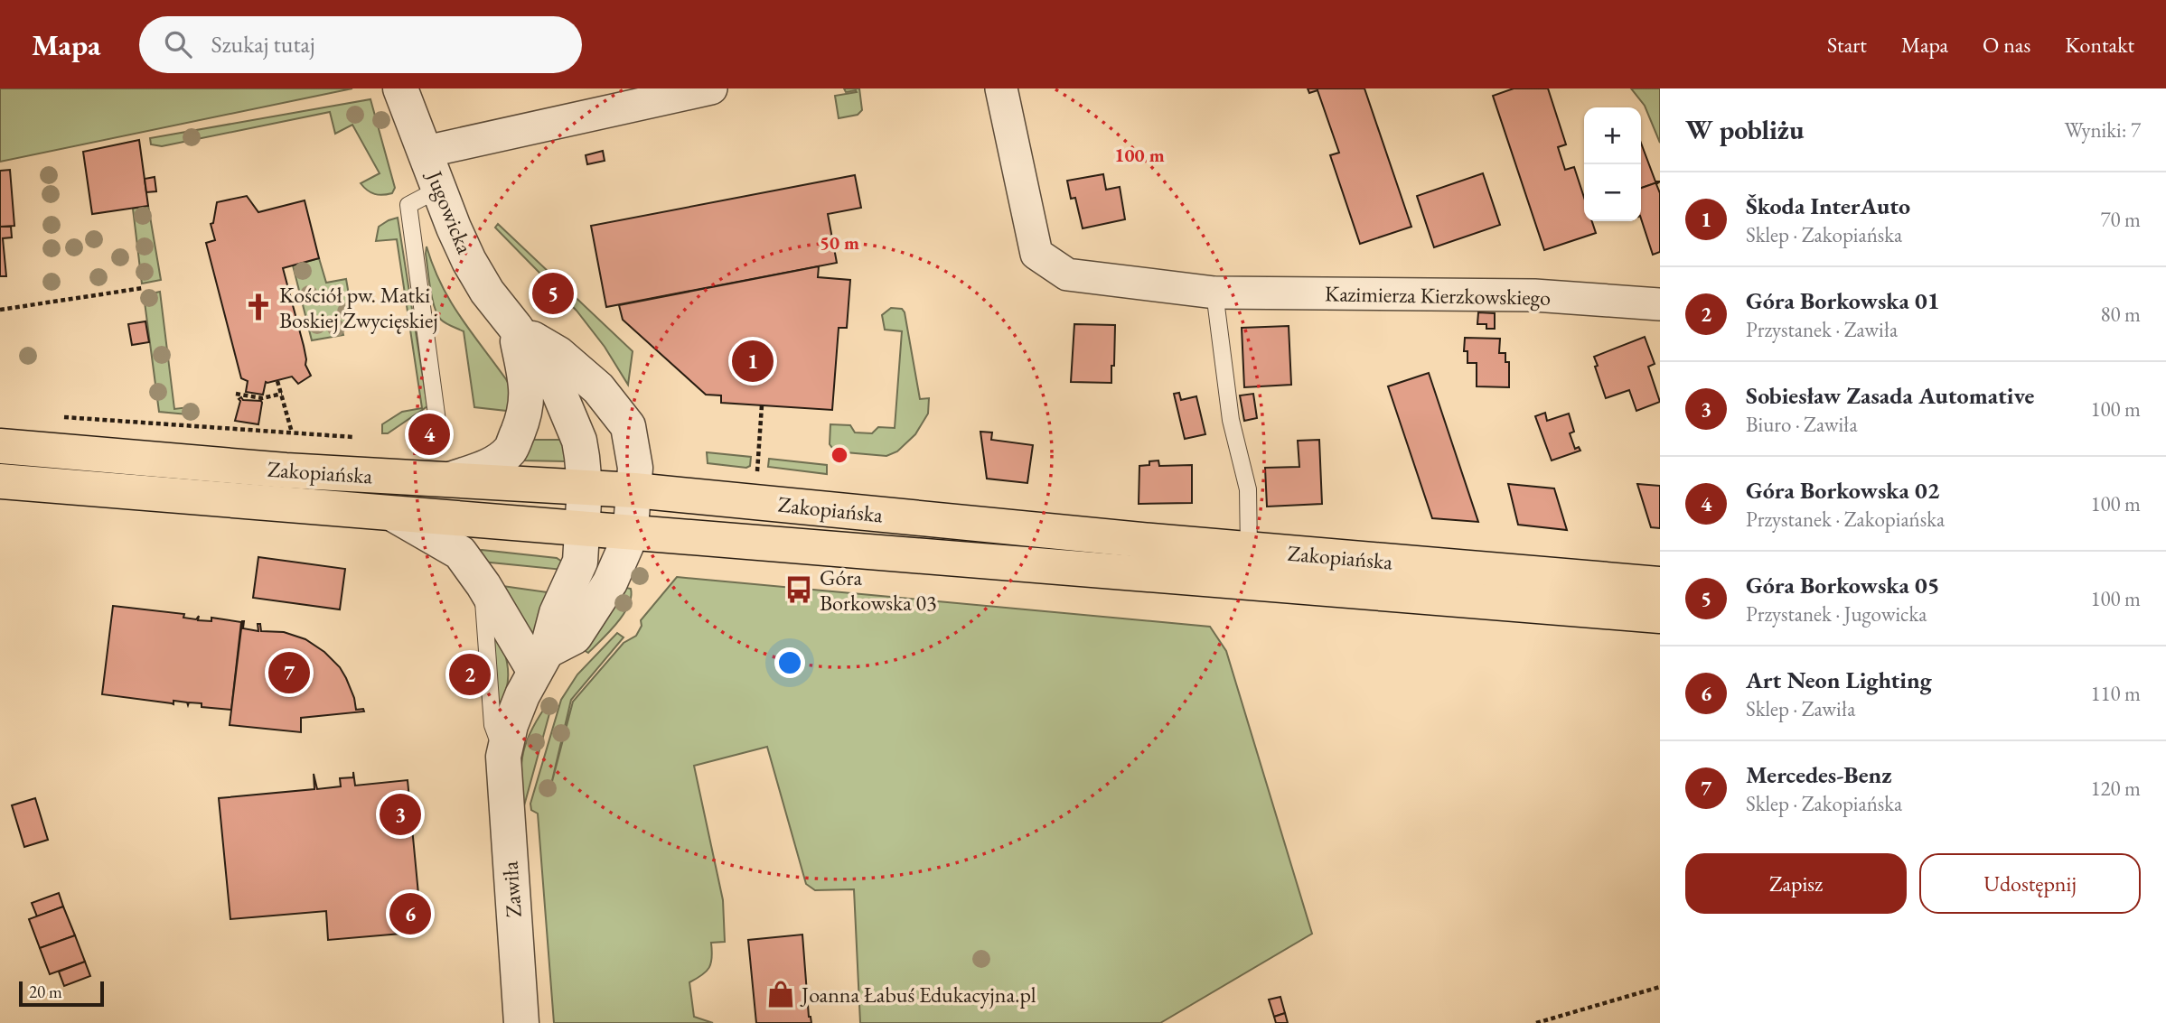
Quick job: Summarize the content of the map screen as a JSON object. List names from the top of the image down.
{
  "streets": {
    "main road": ["Zakopiańska"],
    "street": ["Jugowicka", "Kazimierza Kierzkowskiego", "Zawiła"]
  },
  "crossings": [
    ["Jugowicka", "Zakopiańska"],
    ["Jugowicka", "Zawiła"],
    ["Zakopiańska", "Zawiła"]
  ],
  "places": {
    "church": ["Kościół pw. Matki Boskiej Zwycięskiej"],
    "bus stop": ["Góra Borkowska 03"],
    "shop": ["Joanna Łabuś Edukacyjna.pl"]
  },
  "scale_bar": "20 m",
  "page": {
    "header": "Mapa",
    "search": "Szukaj tutaj",
    "nav": [
      "Start",
      "Mapa",
      "O nas",
      "Kontakt"
    ],
    "heading": ["W pobliżu", "Wyniki: 7"],
    "map_buttons": ["+", "−"],
    "list": [
      {
        "mark": "1",
        "name": "Škoda InterAuto",
        "note": "Sklep · Zakopiańska",
        "value": "70 m"
      },
      {
        "mark": "2",
        "name": "Góra Borkowska 01",
        "note": "Przystanek · Zawiła",
        "value": "80 m"
      },
      {
        "mark": "3",
        "name": "Sobiesław Zasada Automative",
        "note": "Biuro · Zawiła",
        "value": "100 m"
      },
      {
        "mark": "4",
        "name": "Góra Borkowska 02",
        "note": "Przystanek · Zakopiańska",
        "value": "100 m"
      },
      {
        "mark": "5",
        "name": "Góra Borkowska 05",
        "note": "Przystanek · Jugowicka",
        "value": "100 m"
      },
      {
        "mark": "6",
        "name": "Art Neon Lighting",
        "note": "Sklep · Zawiła",
        "value": "110 m"
      },
      {
        "mark": "7",
        "name": "Mercedes-Benz",
        "note": "Sklep · Zakopiańska",
        "value": "120 m"
      }
    ],
    "pins": [
      "5",
      "1",
      "4",
      "7",
      "2",
      "3",
      "6"
    ],
    "buttons": ["Zapisz", "Udostępnij"],
    "scale": "20 m"
  },
  "rings": ["100 m", "50 m"]
}
